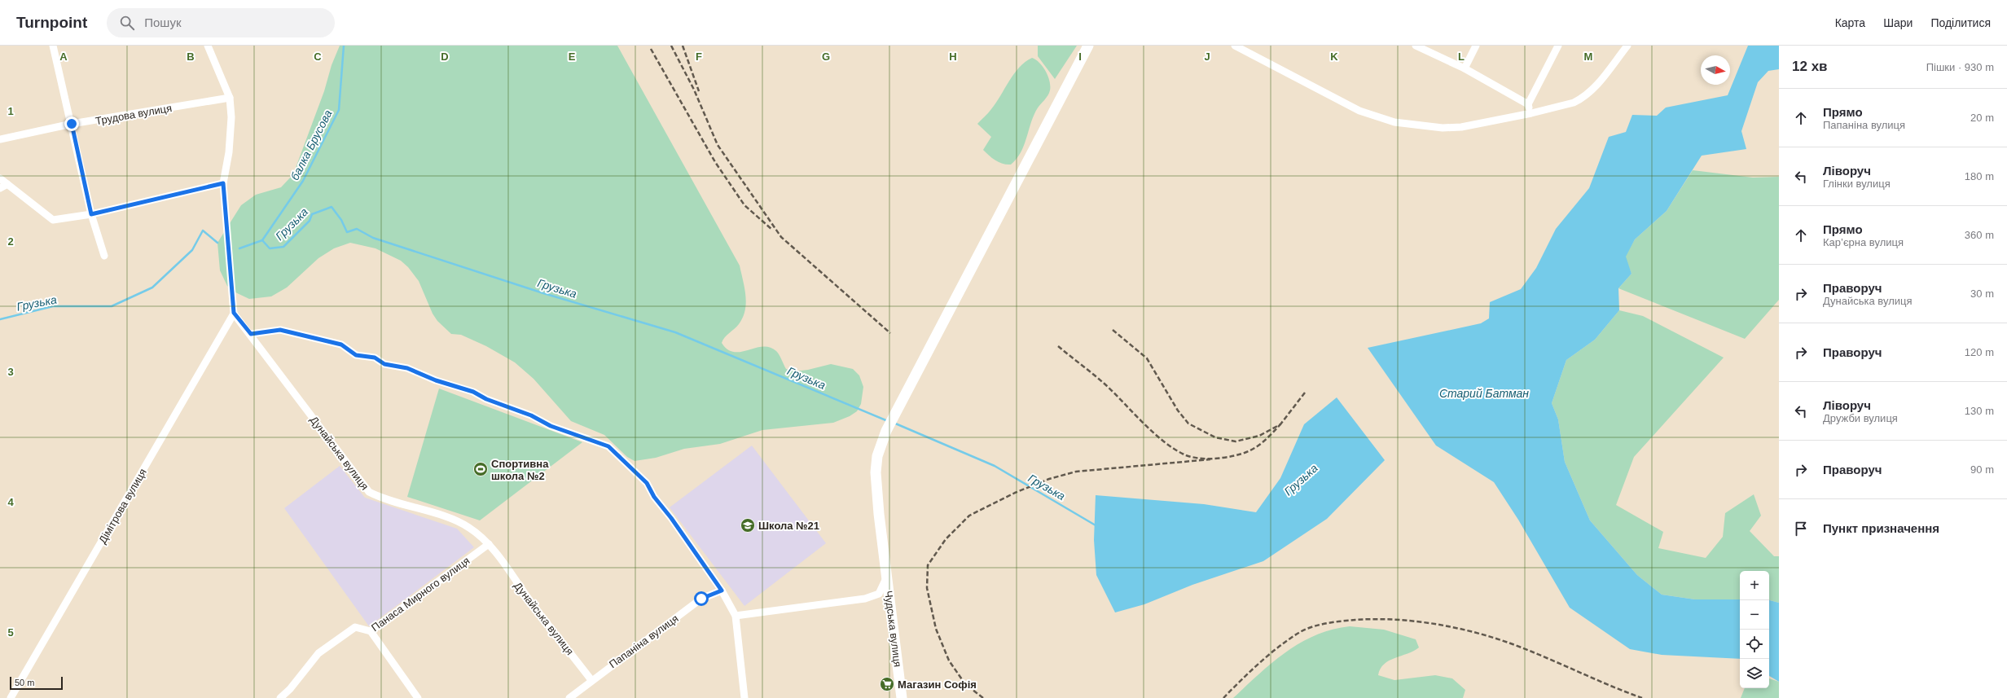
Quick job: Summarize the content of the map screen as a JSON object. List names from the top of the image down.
{
  "streets": {
    "street": [
      "Трудова вулиця",
      "Дунайська вулиця",
      "Дімітрова вулиця",
      "Панаса Мирного вулиця",
      "Чудська вулиця",
      "Папаніна вулиця"
    ]
  },
  "crossings": [
    ["Дунайська вулиця", "Дімітрова вулиця"],
    ["Дунайська вулиця", "Панаса Мирного вулиця"],
    ["Дунайська вулиця", "Папаніна вулиця"]
  ],
  "water": ["балка Брусова", "Грузька", "Старий Батман"],
  "places": {
    "sports": ["Спортивна школа №2"],
    "school or university": ["Школа №21"],
    "supermarket": ["Магазин Софія"]
  },
  "scale_bar": "50 m",
  "north": "right",
  "page": {
    "header": "Turnpoint",
    "search": "Пошук",
    "nav": ["Карта", "Шари", "Поділитися"],
    "heading": ["12 хв", "Пішки · 930 m"],
    "list": [
      ["Прямо", "Папаніна вулиця", "20 m"],
      ["Ліворуч", "Глінки вулиця", "180 m"],
      ["Прямо", "Кар’єрна вулиця", "360 m"],
      ["Праворуч", "Дунайська вулиця", "30 m"],
      ["Праворуч", "120 m"],
      ["Ліворуч", "Дружби вулиця", "130 m"],
      ["Праворуч", "90 m"],
      "Пункт призначення"
    ],
    "map_buttons": ["+", "−"],
    "scale": "50 m"
  },
  "grid": {
    "columns": [
      "A",
      "B",
      "C",
      "D",
      "E",
      "F",
      "G",
      "H",
      "I",
      "J",
      "K",
      "L",
      "M"
    ],
    "rows": [
      "1",
      "2",
      "3",
      "4",
      "5"
    ]
  }
}
